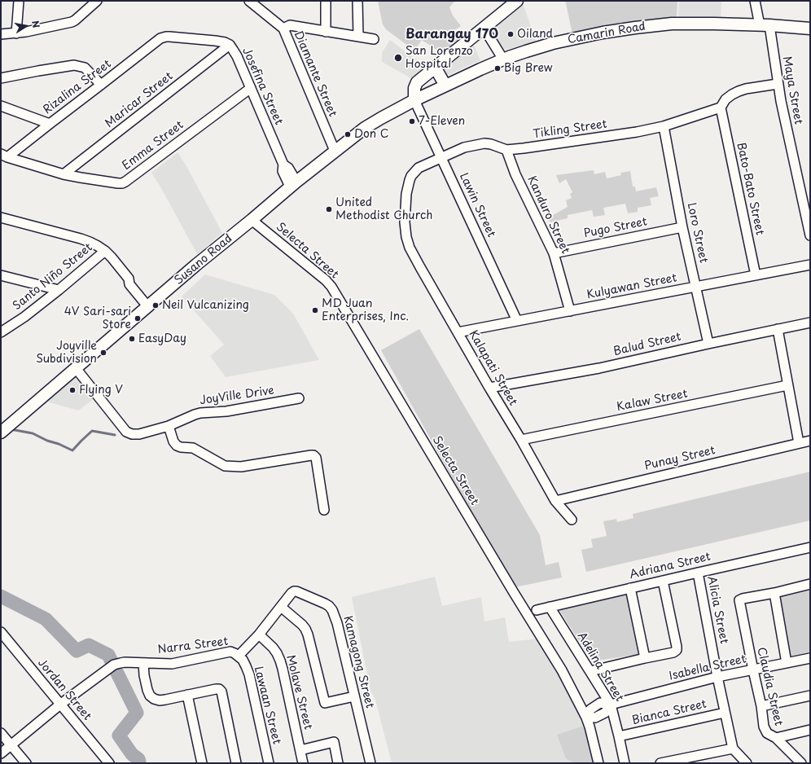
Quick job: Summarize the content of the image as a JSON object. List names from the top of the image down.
{
  "streets": {
    "main road": ["Camarin Road", "Susano Road"],
    "street": [
      "Diamante Street",
      "Josefina Street",
      "Rizalina Street",
      "Maya Street",
      "Maricar Street",
      "Tikling Street",
      "Emma Street",
      "Bato-Bato Street",
      "Lawin Street",
      "Kanduro Street",
      "Pugo Street",
      "Loro Street",
      "Selecta Street",
      "Santo Niño Street",
      "Kulyawan Street",
      "Balud Street",
      "Kalapati Street",
      "JoyVille Drive",
      "Kalaw Street",
      "Punay Street",
      "Adriana Street",
      "Alicia Street",
      "Narra Street",
      "Kamagong Street",
      "Adelina Street",
      "Isabella Street",
      "Claudia Street",
      "Jordan Street",
      "Molave Street",
      "Lawaan Street",
      "Bianca Street"
    ]
  },
  "crossings": [
    ["Camarin Road", "Maya Street"],
    ["Camarin Road", "Lawin Street"],
    ["Camarin Road", "Susano Road"],
    ["Diamante Street", "Susano Road"],
    ["Josefina Street", "Rizalina Street"],
    ["Josefina Street", "Maricar Street"],
    ["Josefina Street", "Emma Street"],
    ["Josefina Street", "Susano Road"],
    ["Rizalina Street", "Emma Street"],
    ["Maricar Street", "Emma Street"],
    ["Tikling Street", "Bato-Bato Street"],
    ["Tikling Street", "Lawin Street"],
    ["Tikling Street", "Kanduro Street"],
    ["Tikling Street", "Loro Street"],
    ["Tikling Street", "Kalapati Street"],
    ["Bato-Bato Street", "Kulyawan Street"],
    ["Lawin Street", "Susano Road"],
    ["Lawin Street", "Kulyawan Street"],
    ["Kanduro Street", "Pugo Street"],
    ["Kanduro Street", "Kulyawan Street"],
    ["Pugo Street", "Loro Street"],
    ["Loro Street", "Kulyawan Street"],
    ["Loro Street", "Balud Street"],
    ["Selecta Street", "Susano Road"],
    ["Selecta Street", "Isabella Street"],
    ["Susano Road", "JoyVille Drive"],
    ["Kulyawan Street", "Kalapati Street"],
    ["Balud Street", "Kalapati Street"],
    ["Kalapati Street", "Kalaw Street"],
    ["Kalapati Street", "Punay Street"],
    ["Adriana Street", "Alicia Street"],
    ["Adriana Street", "Adelina Street"],
    ["Alicia Street", "Isabella Street"],
    ["Alicia Street", "Bianca Street"],
    ["Narra Street", "Jordan Street"],
    ["Narra Street", "Lawaan Street"],
    ["Adelina Street", "Isabella Street"],
    ["Adelina Street", "Bianca Street"],
    ["Isabella Street", "Claudia Street"]
  ],
  "districts": ["Barangay 170"],
  "places": [
    "Oiland",
    "San Lorenzo Hospital",
    "Big Brew",
    "7-Eleven",
    "Don C",
    "United Methodist Church",
    "Neil Vulcanizing",
    "MD Juan Enterprises, Inc.",
    "4V Sari-sari Store",
    "EasyDay",
    "Joyville Subdivision",
    "Flying V"
  ],
  "north": "right"
}
